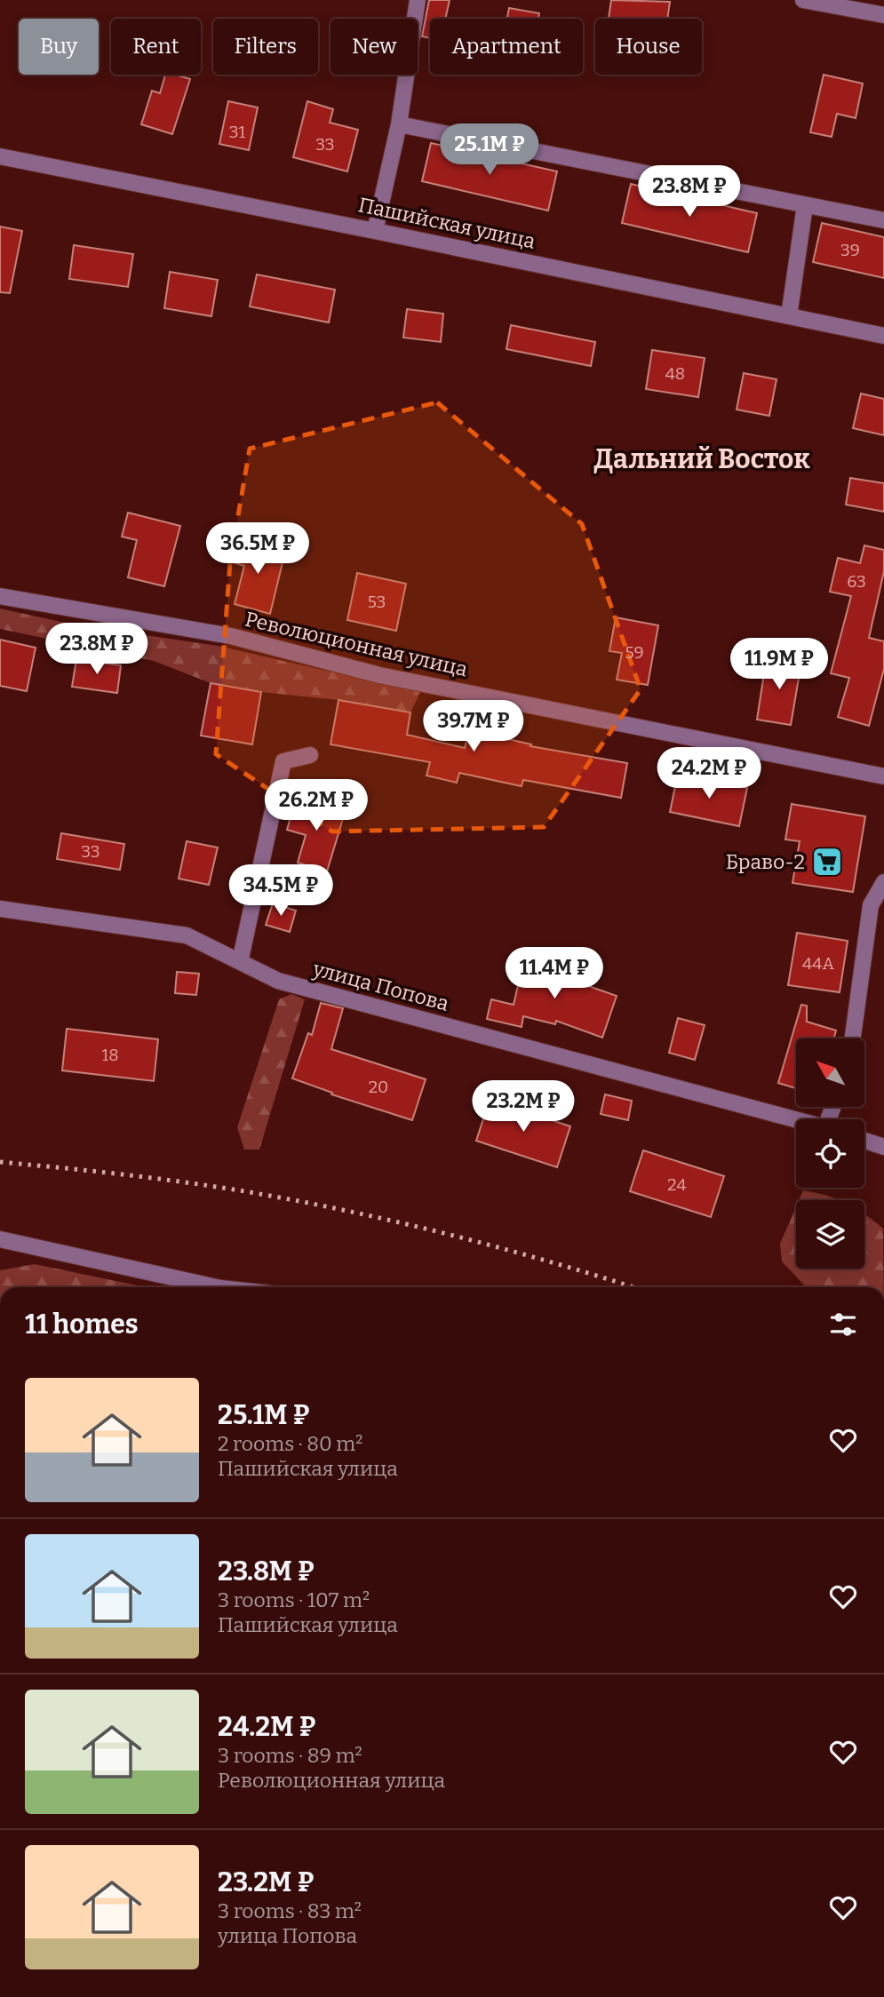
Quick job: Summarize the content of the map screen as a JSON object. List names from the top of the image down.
{
  "streets": {
    "street": ["Пашийская улица", "Революционная улица", "улица Попова"]
  },
  "districts": ["Дальний Восток"],
  "places": {
    "supermarket": ["Браво-2"]
  },
  "house_numbers": [
    "31",
    "33",
    "39",
    "48",
    "63",
    "53",
    "59",
    "33",
    "44А",
    "18",
    "20",
    "24"
  ],
  "north": "top left",
  "page": {
    "chip": [
      "Buy",
      "Rent",
      "Filters",
      "New",
      "Apartment",
      "House"
    ],
    "price": [
      "25.1M ₽",
      "23.8M ₽",
      "36.5M ₽",
      "23.8M ₽",
      "11.9M ₽",
      "39.7M ₽",
      "24.2M ₽",
      "26.2M ₽",
      "34.5M ₽",
      "11.4M ₽",
      "23.2M ₽"
    ],
    "heading": "11 homes",
    "list": [
      {
        "name": "25.1M ₽",
        "note": "2 rooms · 80 m² · Пашийская улица"
      },
      {
        "name": "23.8M ₽",
        "note": "3 rooms · 107 m² · Пашийская улица"
      },
      {
        "name": "24.2M ₽",
        "note": "3 rooms · 89 m² · Революционная улица"
      },
      {
        "name": "23.2M ₽",
        "note": "3 rooms · 83 m² · улица Попова"
      }
    ]
  }
}
